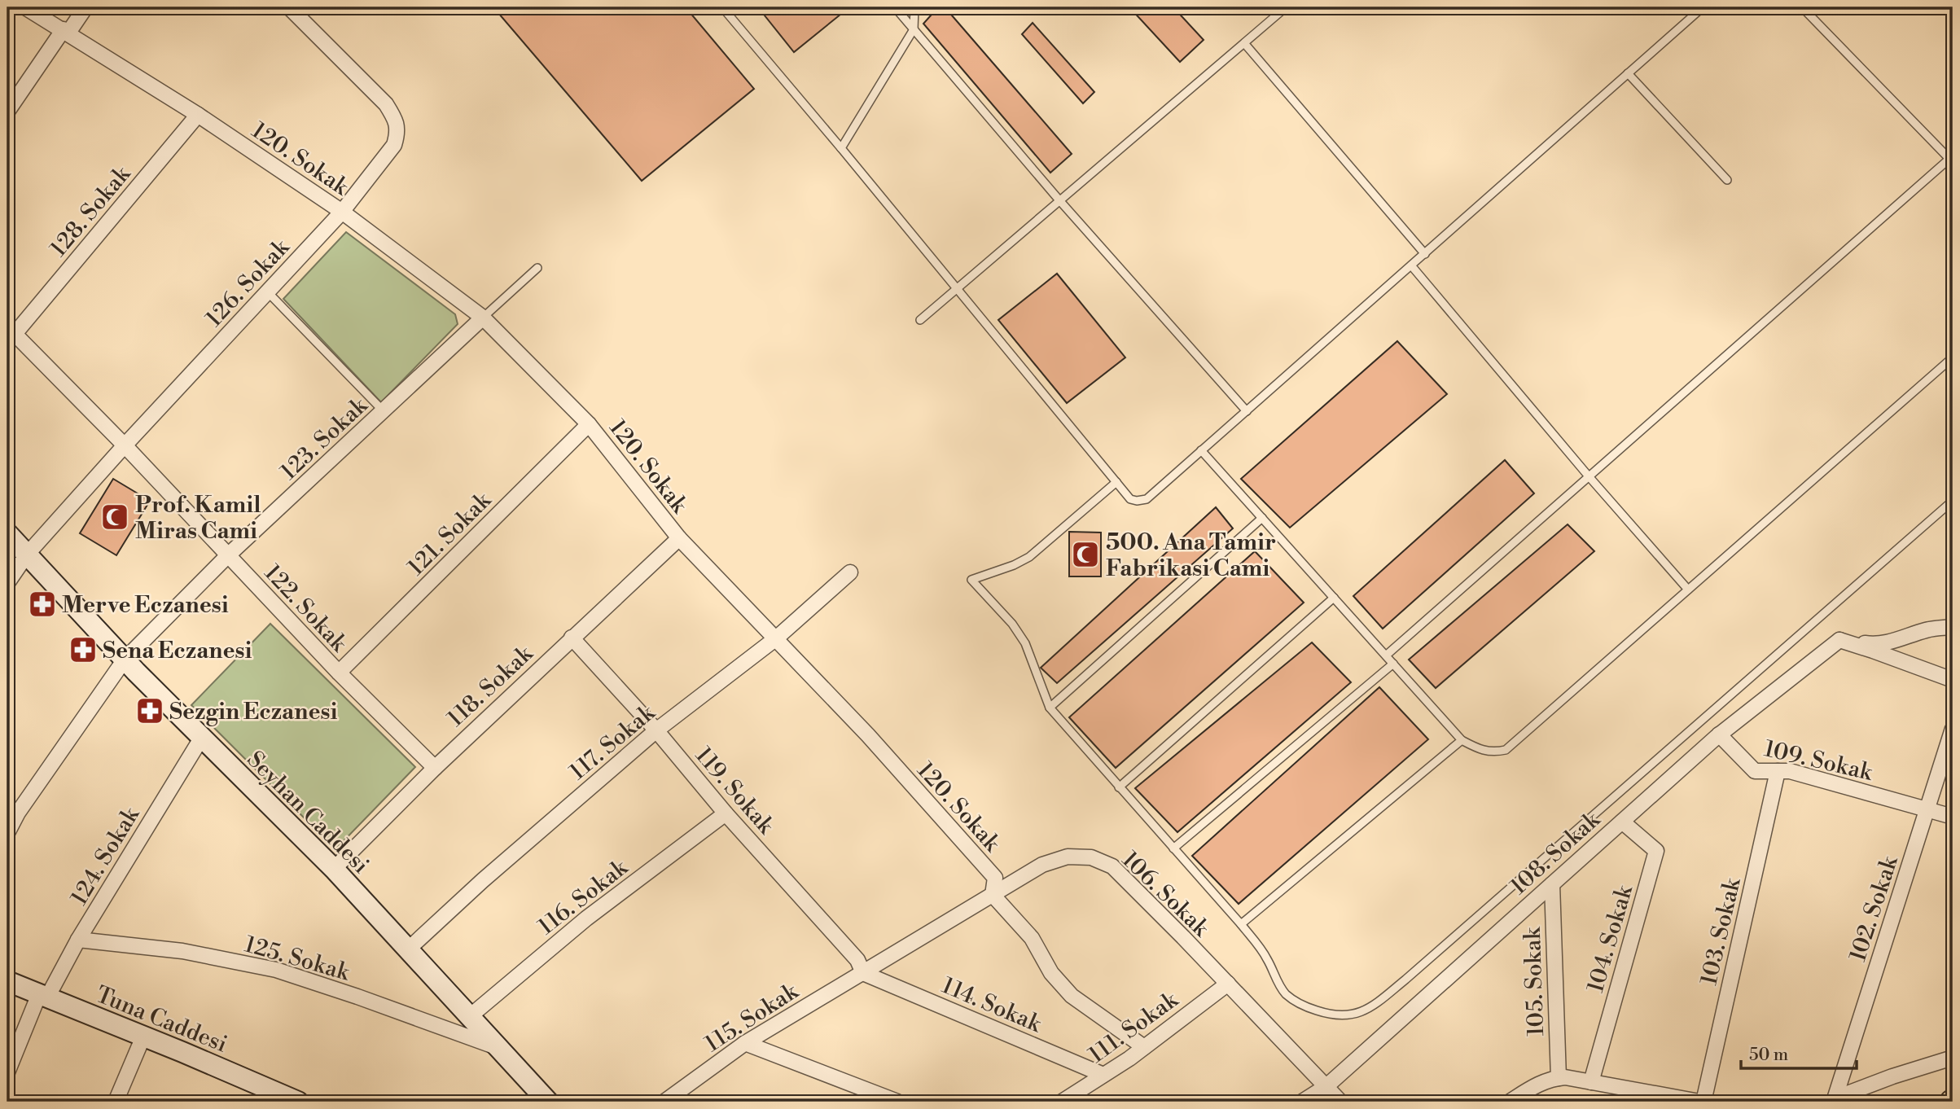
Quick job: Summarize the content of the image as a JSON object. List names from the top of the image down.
{
  "streets": {
    "main road": ["Seyhan Caddesi", "Tuna Caddesi"],
    "street": [
      "120. Sokak",
      "128. Sokak",
      "126. Sokak",
      "123. Sokak",
      "121. Sokak",
      "122. Sokak",
      "118. Sokak",
      "117. Sokak",
      "109. Sokak",
      "119. Sokak",
      "108. Sokak",
      "124. Sokak",
      "106. Sokak",
      "116. Sokak",
      "102. Sokak",
      "103. Sokak",
      "104. Sokak",
      "125. Sokak",
      "105. Sokak",
      "114. Sokak",
      "115. Sokak",
      "111. Sokak"
    ]
  },
  "crossings": [
    ["120. Sokak", "128. Sokak"],
    ["120. Sokak", "126. Sokak"],
    ["120. Sokak", "123. Sokak"],
    ["120. Sokak", "121. Sokak"],
    ["120. Sokak", "118. Sokak"],
    ["120. Sokak", "117. Sokak"],
    ["120. Sokak", "106. Sokak"],
    ["128. Sokak", "122. Sokak"],
    ["126. Sokak", "122. Sokak"],
    ["126. Sokak", "Seyhan Caddesi"],
    ["123. Sokak", "122. Sokak"],
    ["123. Sokak", "Seyhan Caddesi"],
    ["121. Sokak", "122. Sokak"],
    ["122. Sokak", "118. Sokak"],
    ["118. Sokak", "119. Sokak"],
    ["118. Sokak", "Seyhan Caddesi"],
    ["117. Sokak", "119. Sokak"],
    ["117. Sokak", "Seyhan Caddesi"],
    ["109. Sokak", "108. Sokak"],
    ["109. Sokak", "102. Sokak"],
    ["109. Sokak", "103. Sokak"],
    ["119. Sokak", "106. Sokak"],
    ["119. Sokak", "116. Sokak"],
    ["119. Sokak", "114. Sokak"],
    ["119. Sokak", "115. Sokak"],
    ["Seyhan Caddesi", "124. Sokak"],
    ["Seyhan Caddesi", "116. Sokak"],
    ["Seyhan Caddesi", "125. Sokak"],
    ["108. Sokak", "106. Sokak"],
    ["108. Sokak", "104. Sokak"],
    ["108. Sokak", "105. Sokak"],
    ["124. Sokak", "125. Sokak"],
    ["124. Sokak", "Tuna Caddesi"],
    ["106. Sokak", "114. Sokak"],
    ["106. Sokak", "115. Sokak"],
    ["106. Sokak", "111. Sokak"],
    ["114. Sokak", "115. Sokak"],
    ["114. Sokak", "111. Sokak"]
  ],
  "places": {
    "mosque": ["Prof. Kamil Miras Cami", "500. Ana Tamir Fabrikasi Cami"],
    "pharmacy": ["Merve Eczanesi", "Sena Eczanesi", "Sezgin Eczanesi"]
  },
  "scale_bar": "50 m"
}
